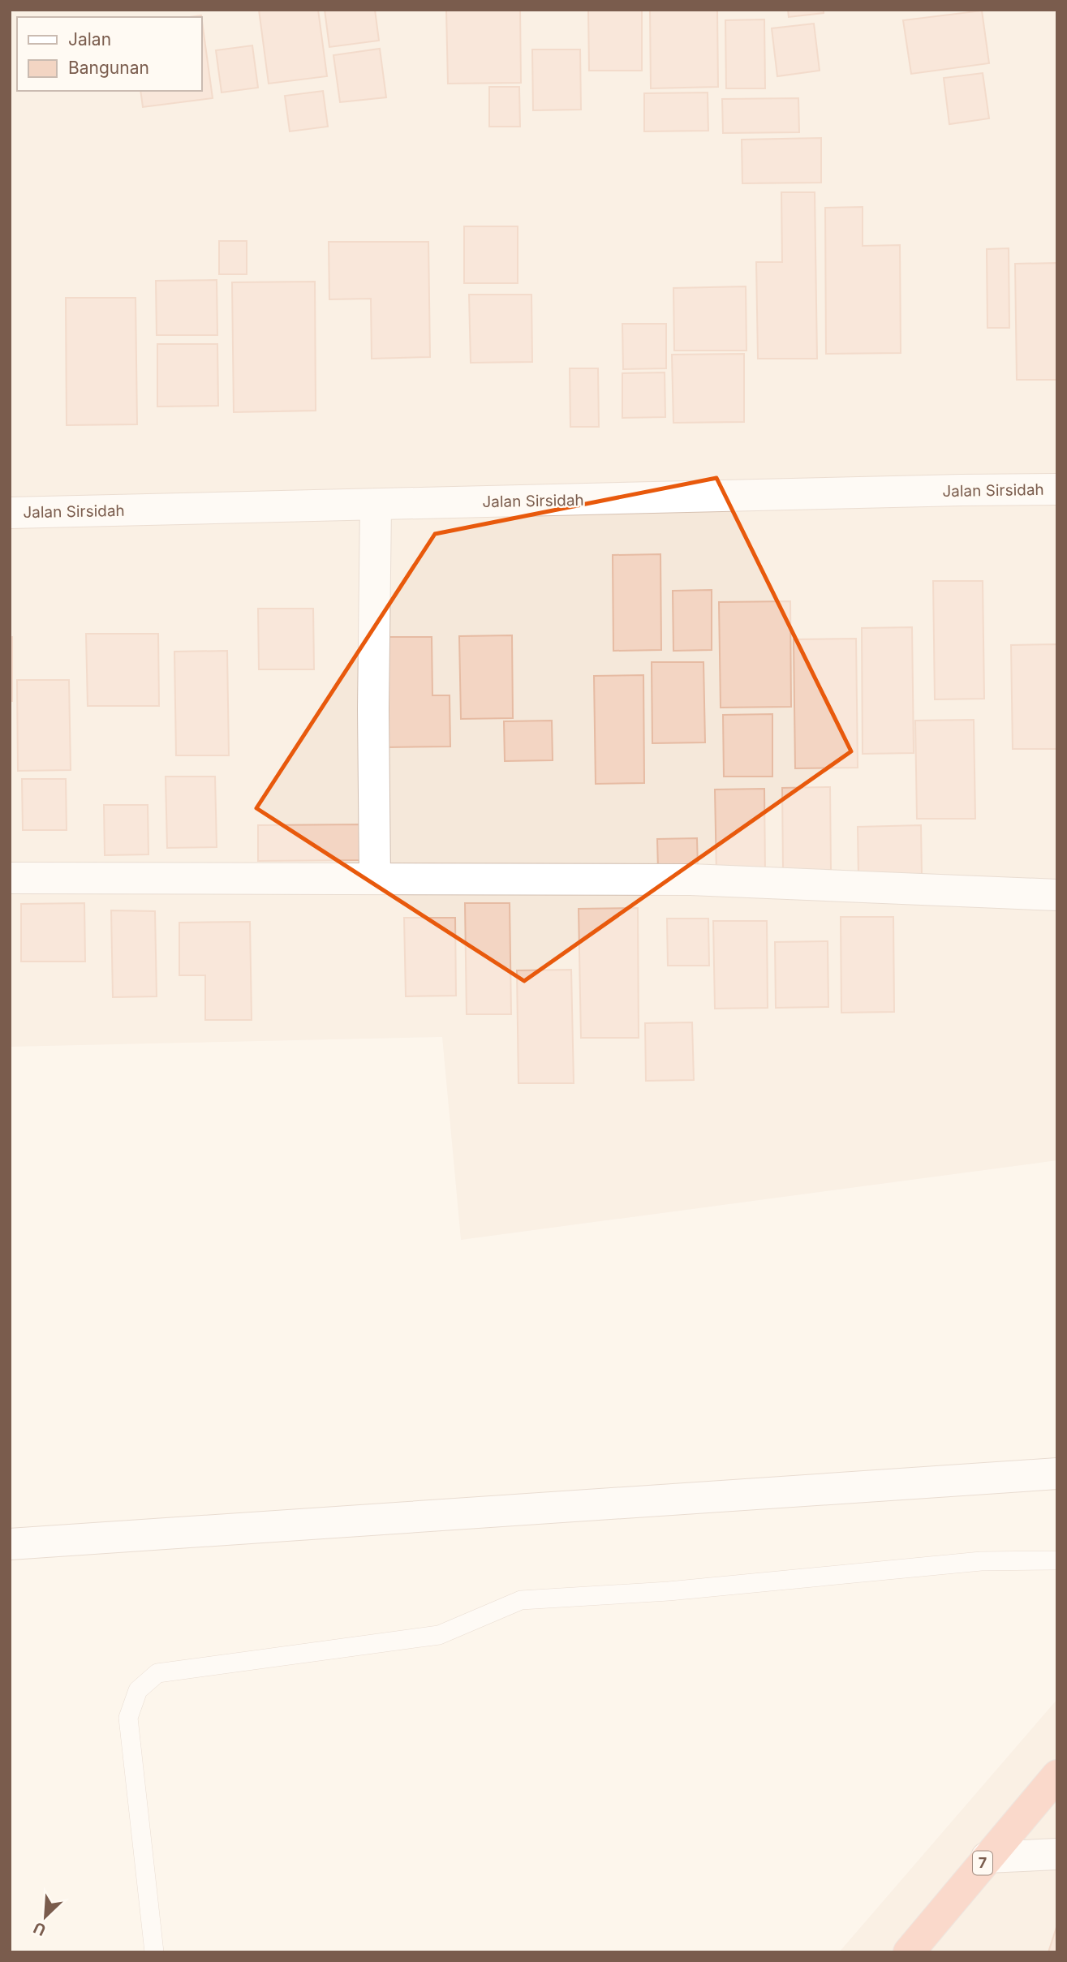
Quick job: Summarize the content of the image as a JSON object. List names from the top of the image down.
{
  "streets": {
    "highway": ["7"],
    "street": ["Jalan Sirsidah"]
  },
  "legend": ["Jalan", "Bangunan"],
  "north": "bottom left"
}
